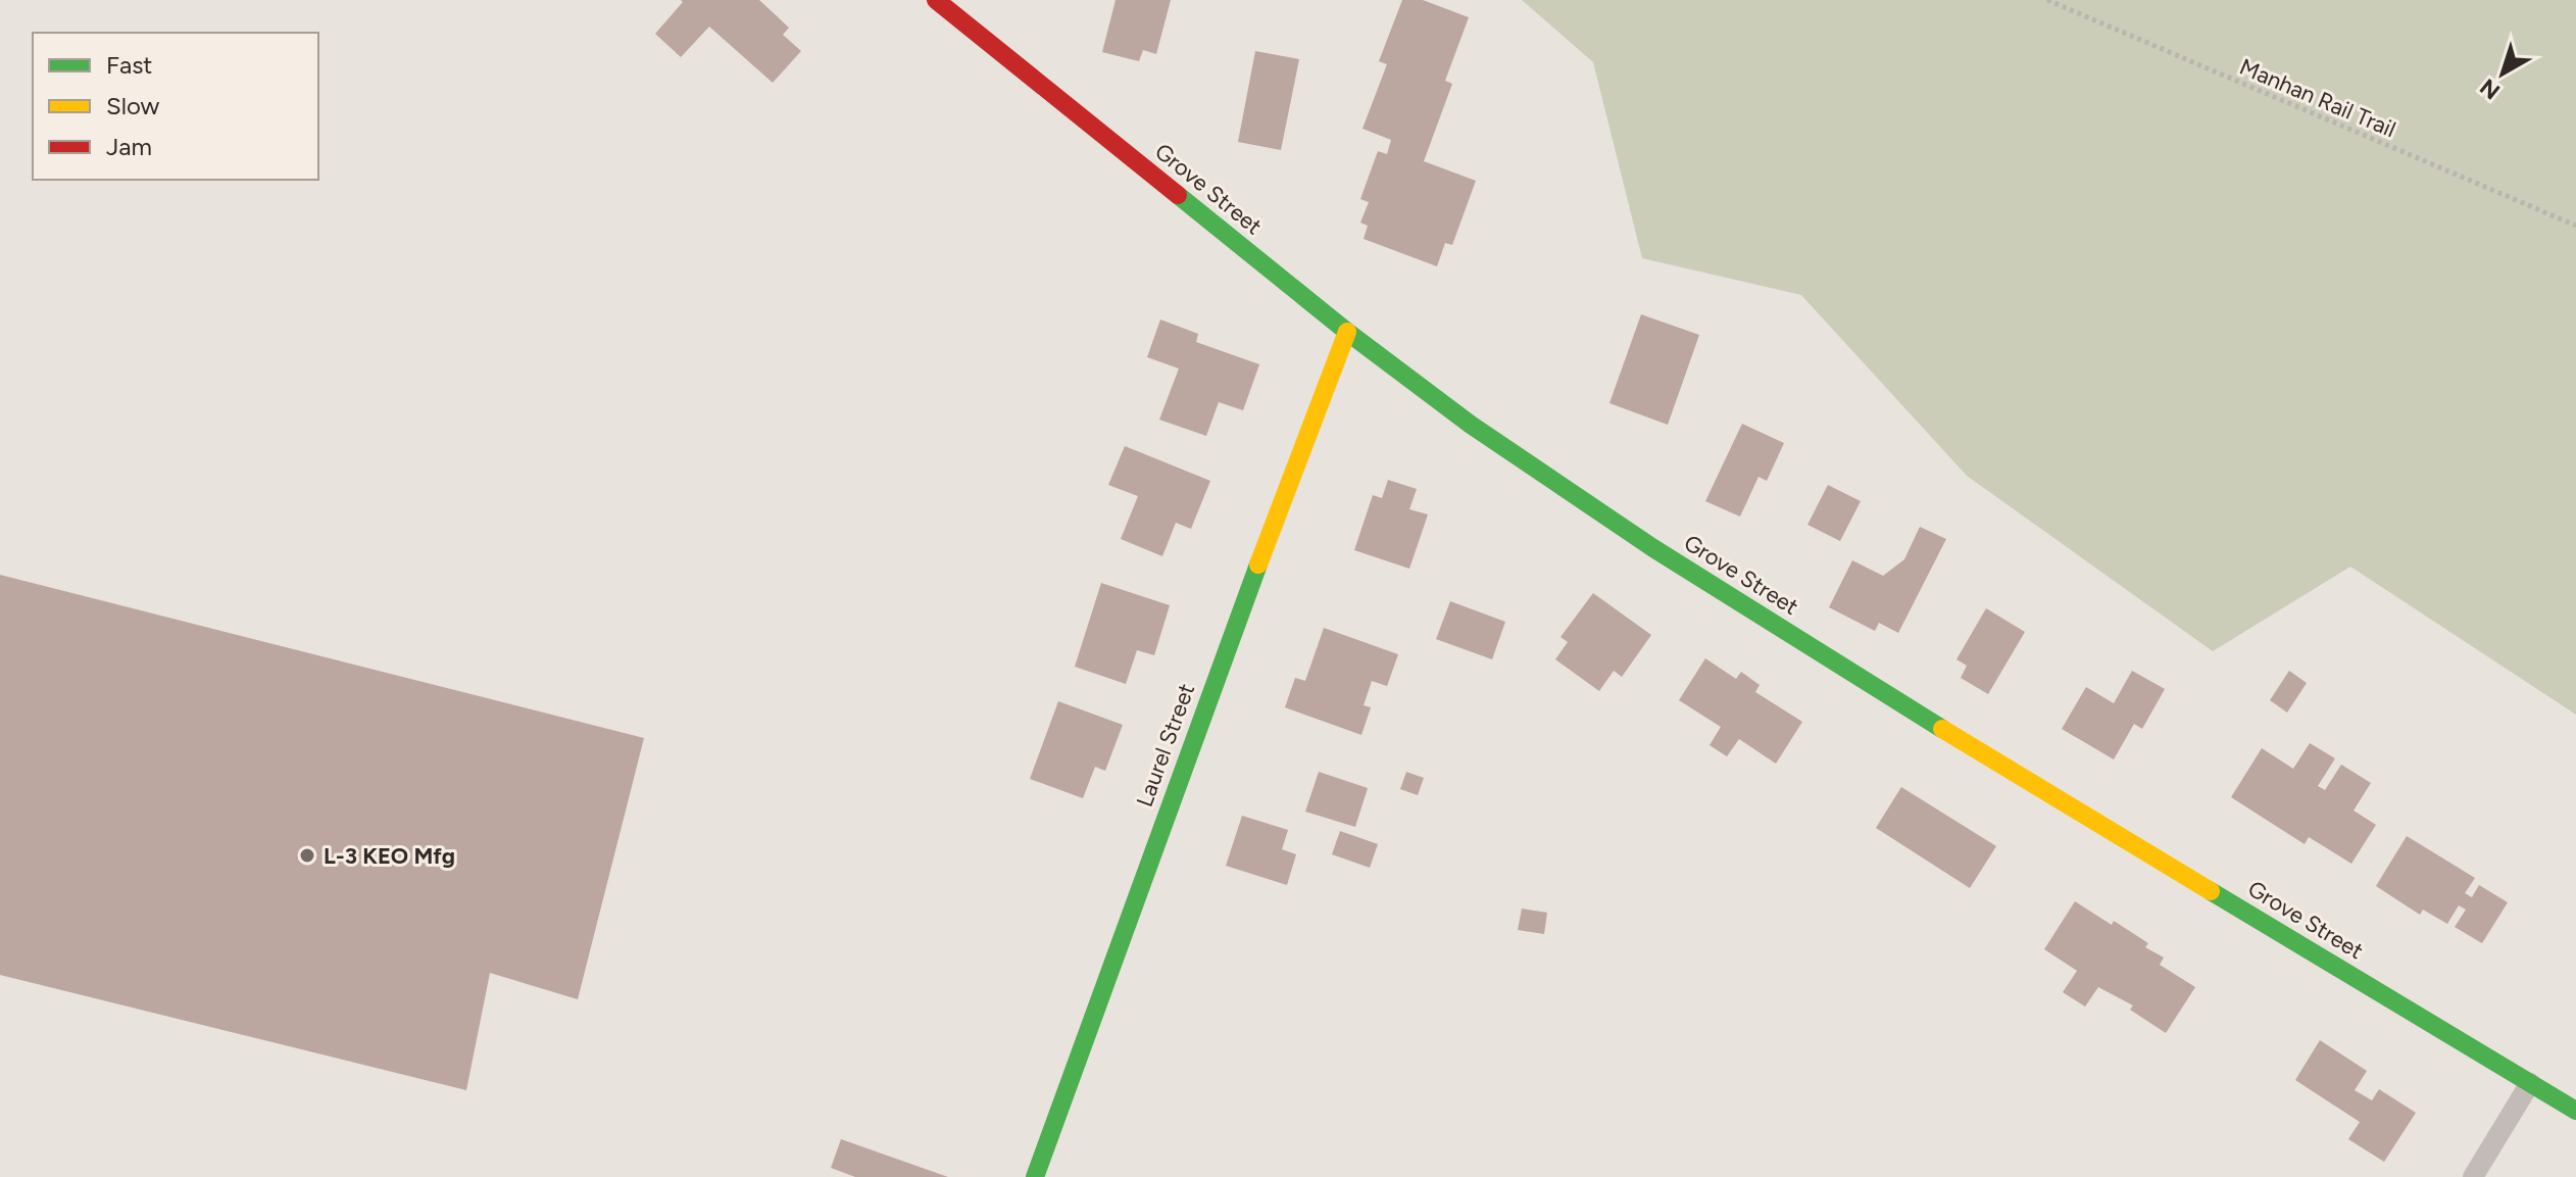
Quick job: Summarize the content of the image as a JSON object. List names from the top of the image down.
{
  "streets": {
    "street": ["Grove Street", "Laurel Street"],
    "path": ["Manhan Rail Trail"]
  },
  "crossings": [
    ["Grove Street", "Laurel Street"]
  ],
  "places": ["L-3 KEO Mfg"],
  "legend": ["Fast", "Slow", "Jam"],
  "north": "bottom left"
}
